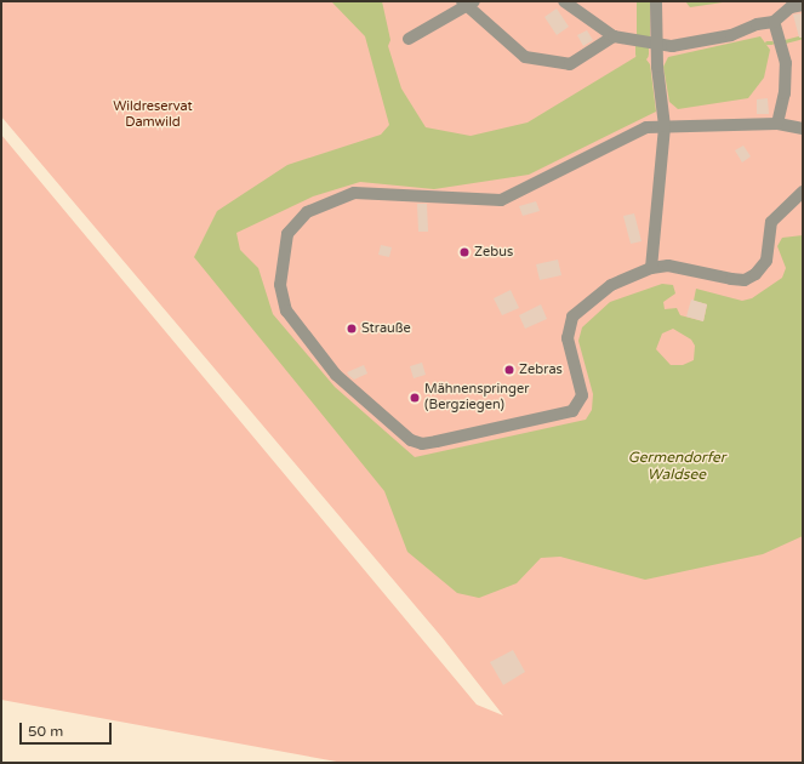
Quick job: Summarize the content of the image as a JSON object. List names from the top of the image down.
{
  "water": ["Germendorfer Waldsee"],
  "parks": ["Wildreservat Damwild"],
  "places": [
    "Zebus",
    "Strauße",
    "Zebras",
    "Mähnenspringer (Bergziegen)"
  ],
  "scale_bar": "50 m"
}
